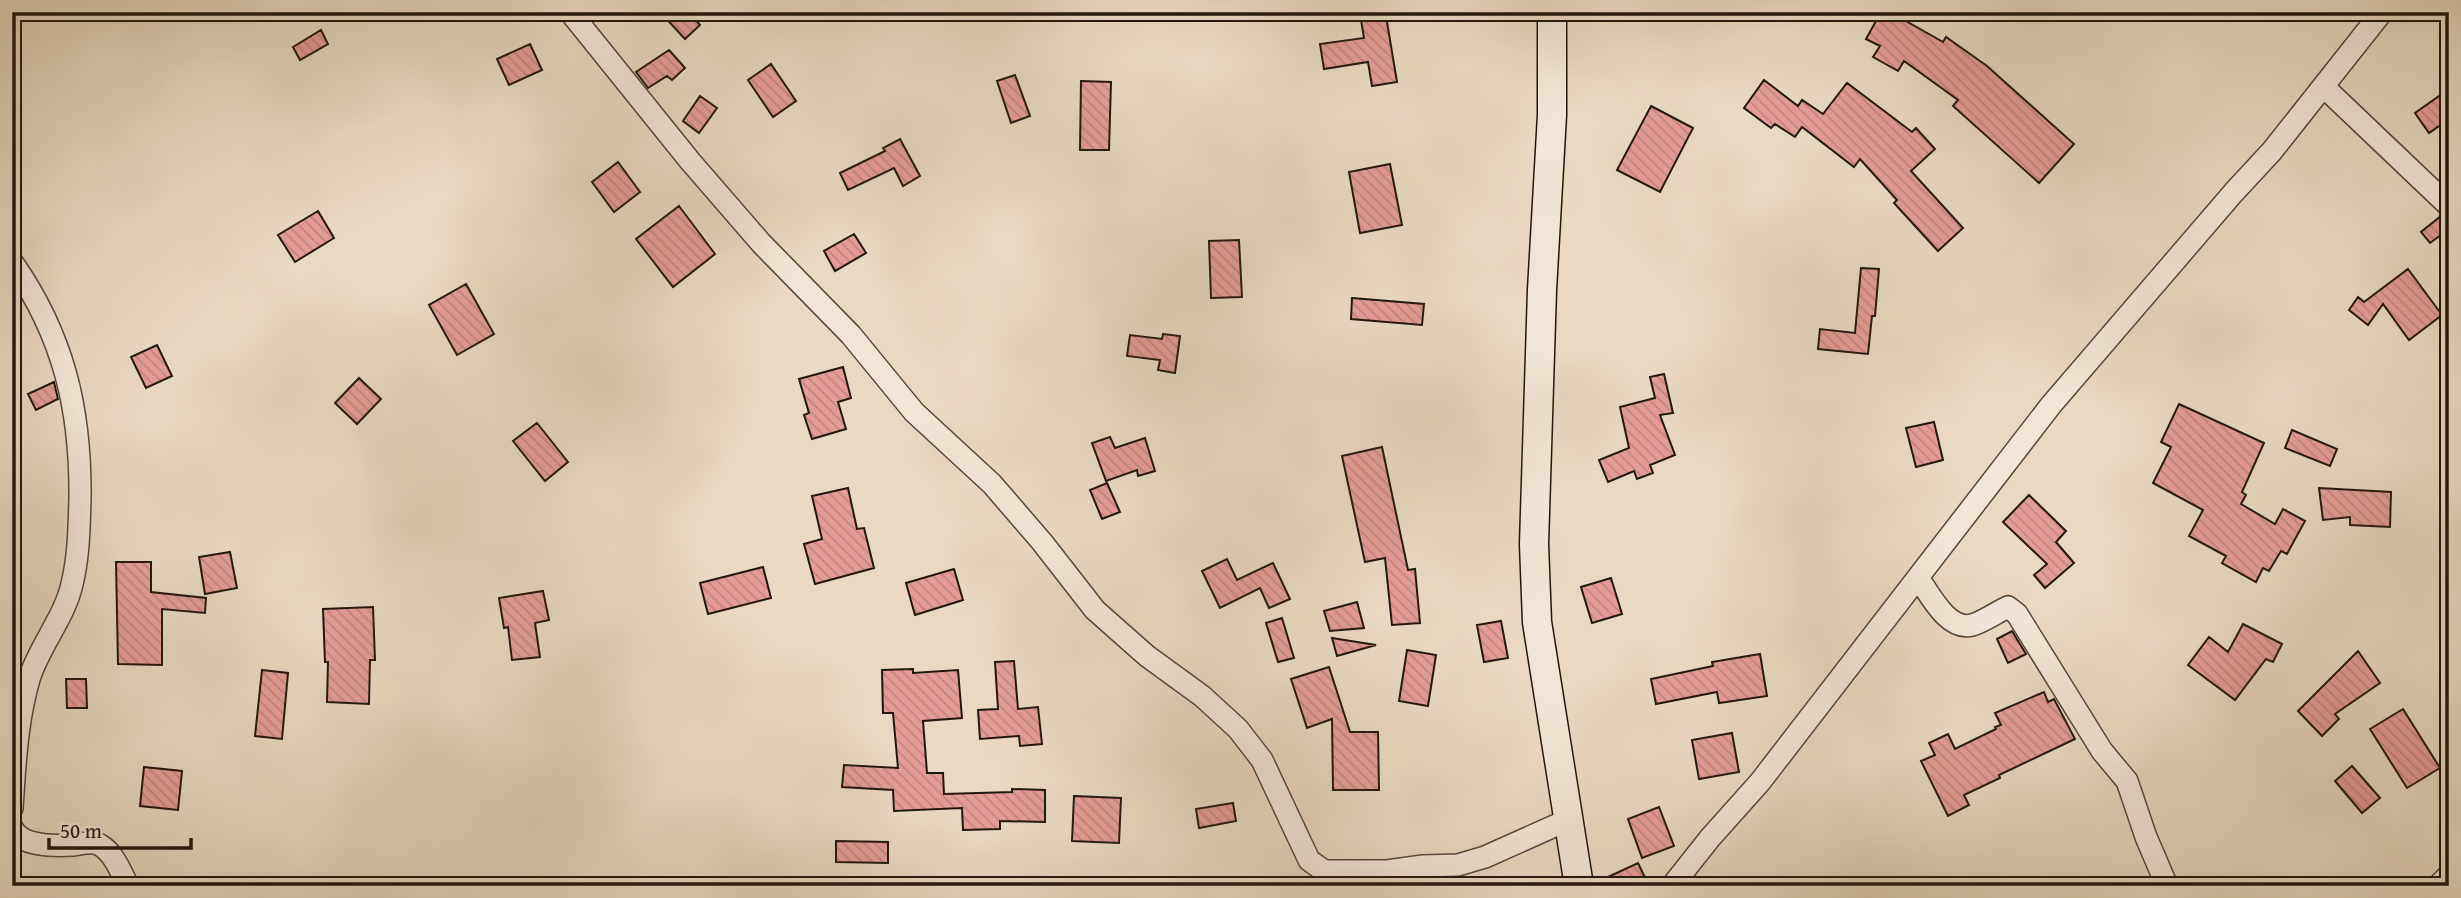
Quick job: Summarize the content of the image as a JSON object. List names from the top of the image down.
{
  "scale_bar": "50 m"
}
